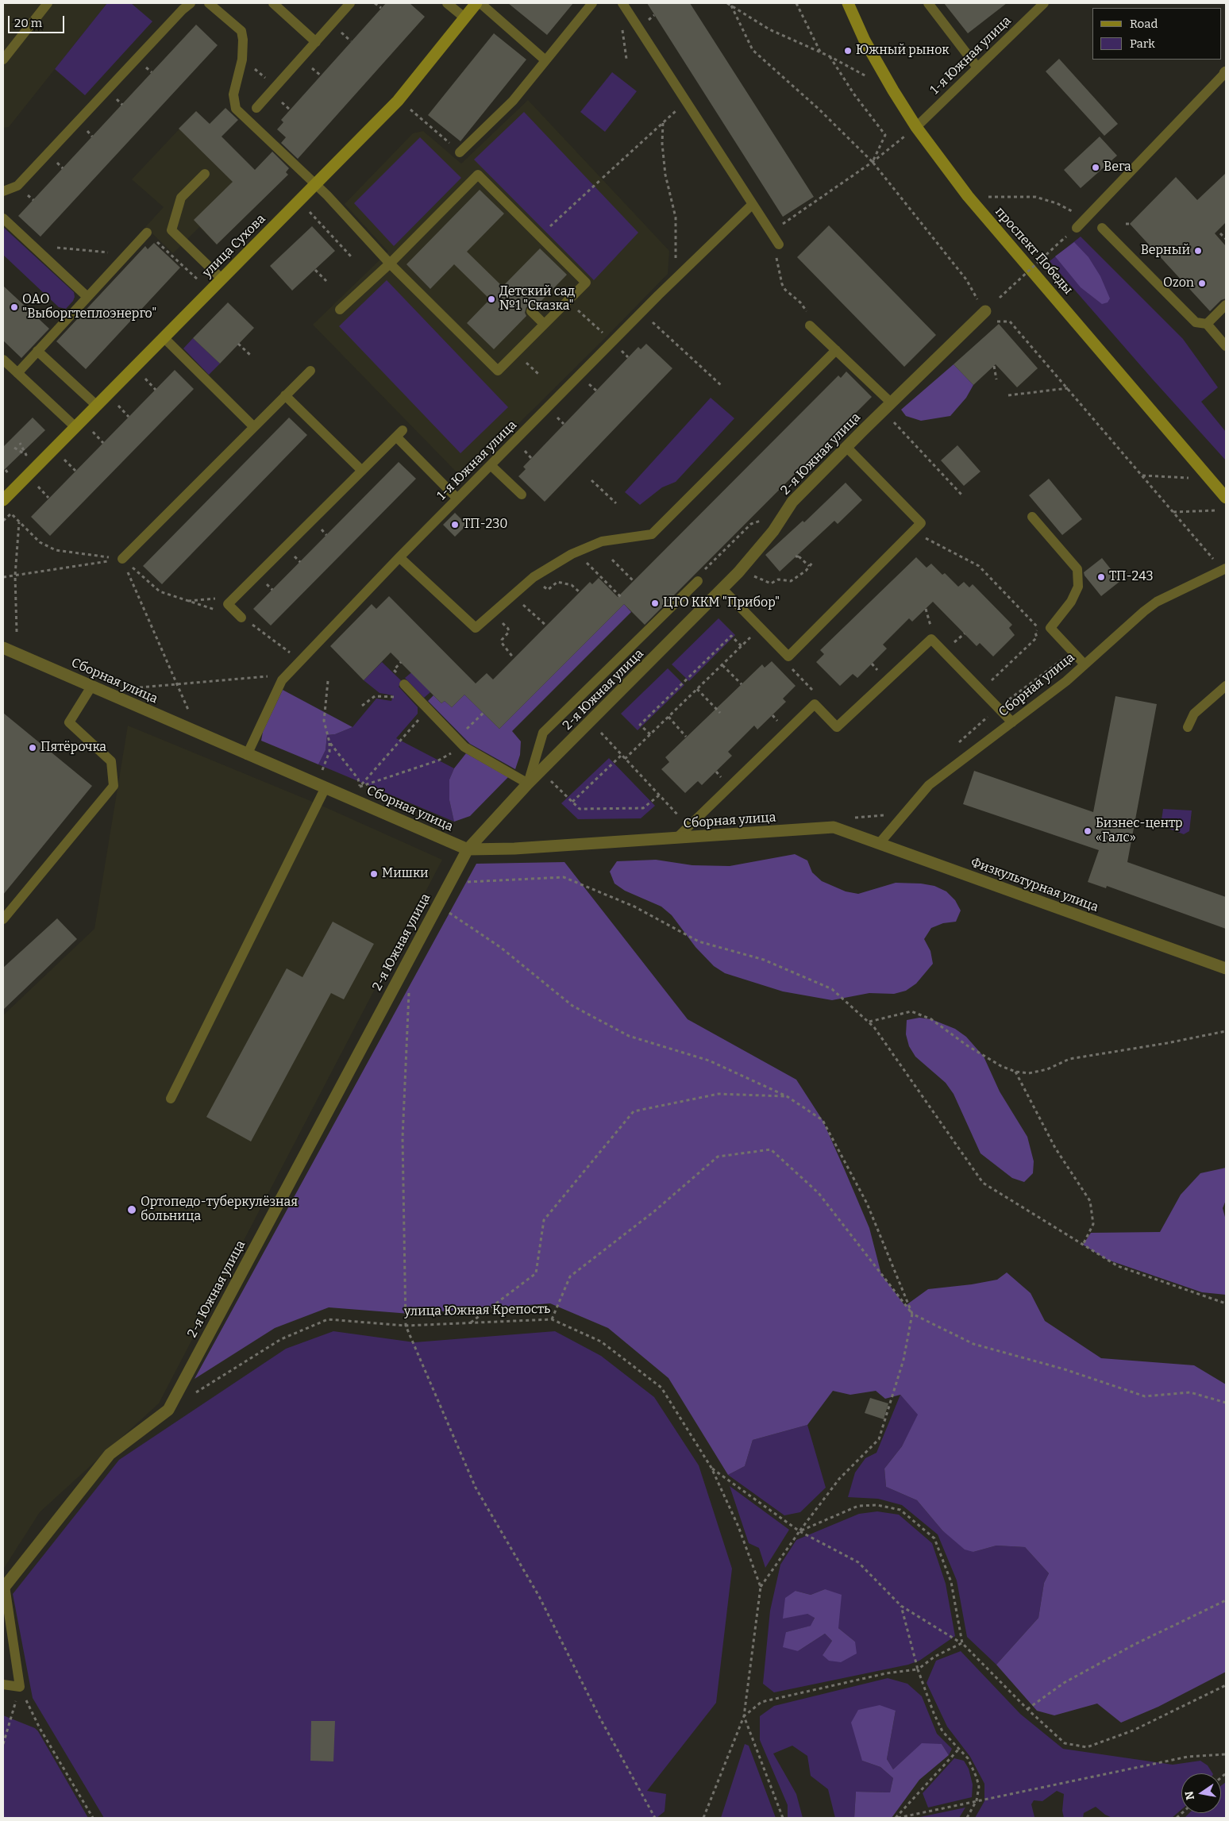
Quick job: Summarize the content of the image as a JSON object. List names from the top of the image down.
{
  "streets": {
    "street": [
      "улица Сухова",
      "проспект Победы",
      "2-я Южная улица",
      "Сборная улица",
      "Физкультурная улица"
    ],
    "lane": ["1-я Южная улица"],
    "path": ["улица Южная Крепость"]
  },
  "crossings": [
    ["1-я Южная улица", "проспект Победы"],
    ["1-я Южная улица", "Сборная улица"],
    ["2-я Южная улица", "Сборная улица"],
    ["Сборная улица", "Физкультурная улица"]
  ],
  "places": [
    "Южный рынок",
    "Вега",
    "Верный",
    "Ozon",
    "Детский сад №1 \"Сказка\"",
    "ОАО \"Выборгтеплоэнерго\"",
    "ТП-230",
    "ТП-243",
    "ЦТО ККМ \"Прибор\"",
    "Пятёрочка",
    "Бизнес-центр «Галс»",
    "Мишки",
    "Ортопедо-туберкулёзная больница"
  ],
  "legend": ["Road", "Park"],
  "scale_bar": "20 m",
  "north": "left"
}
